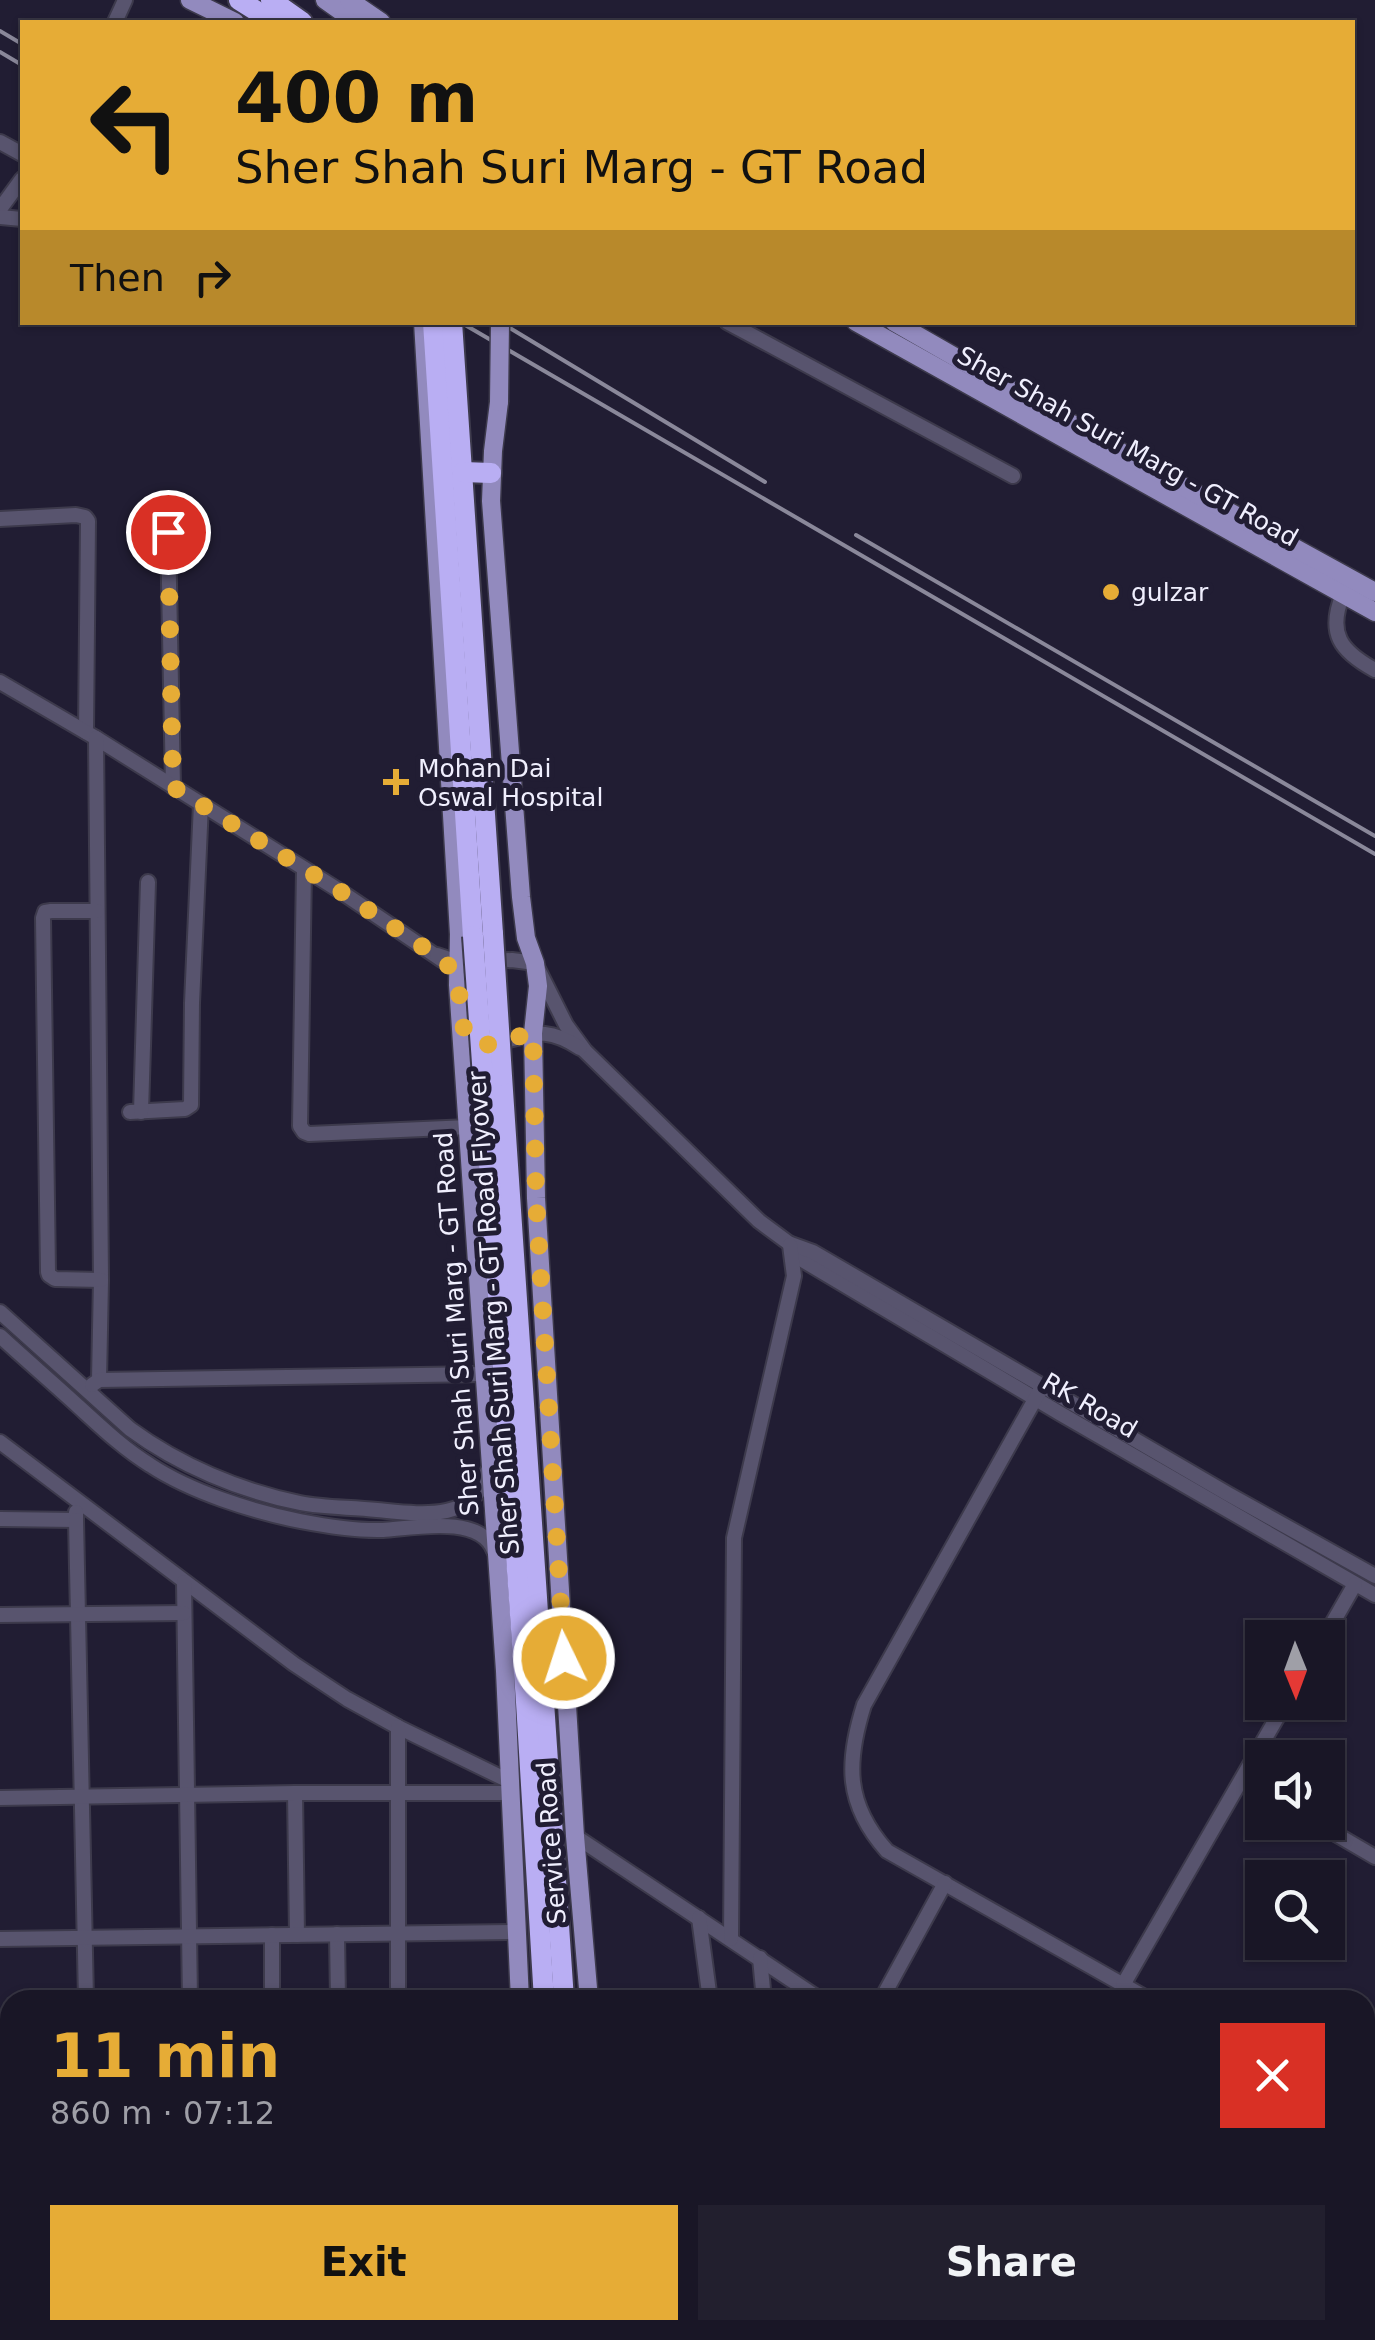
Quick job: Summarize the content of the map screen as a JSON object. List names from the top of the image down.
{
  "streets": {
    "highway": ["Sher Shah Suri Marg - GT Road Flyover"],
    "main road": ["Sher Shah Suri Marg - GT Road", "Service Road"],
    "street": ["RK Road"]
  },
  "crossings": [
    ["Sher Shah Suri Marg - GT Road", "Sher Shah Suri Marg - GT Road Flyover"],
    ["Sher Shah Suri Marg - GT Road", "Service Road"]
  ],
  "places": {
    "other": ["gulzar"],
    "health": ["Mohan Dai Oswal Hospital"]
  },
  "north": "bottom",
  "page": {
    "turn": ["400 m", "Sher Shah Suri Marg - GT Road"],
    "then": "Then",
    "heading": ["11 min", "860 m · 07:12"],
    "buttons": ["Exit", "Share"]
  }
}
